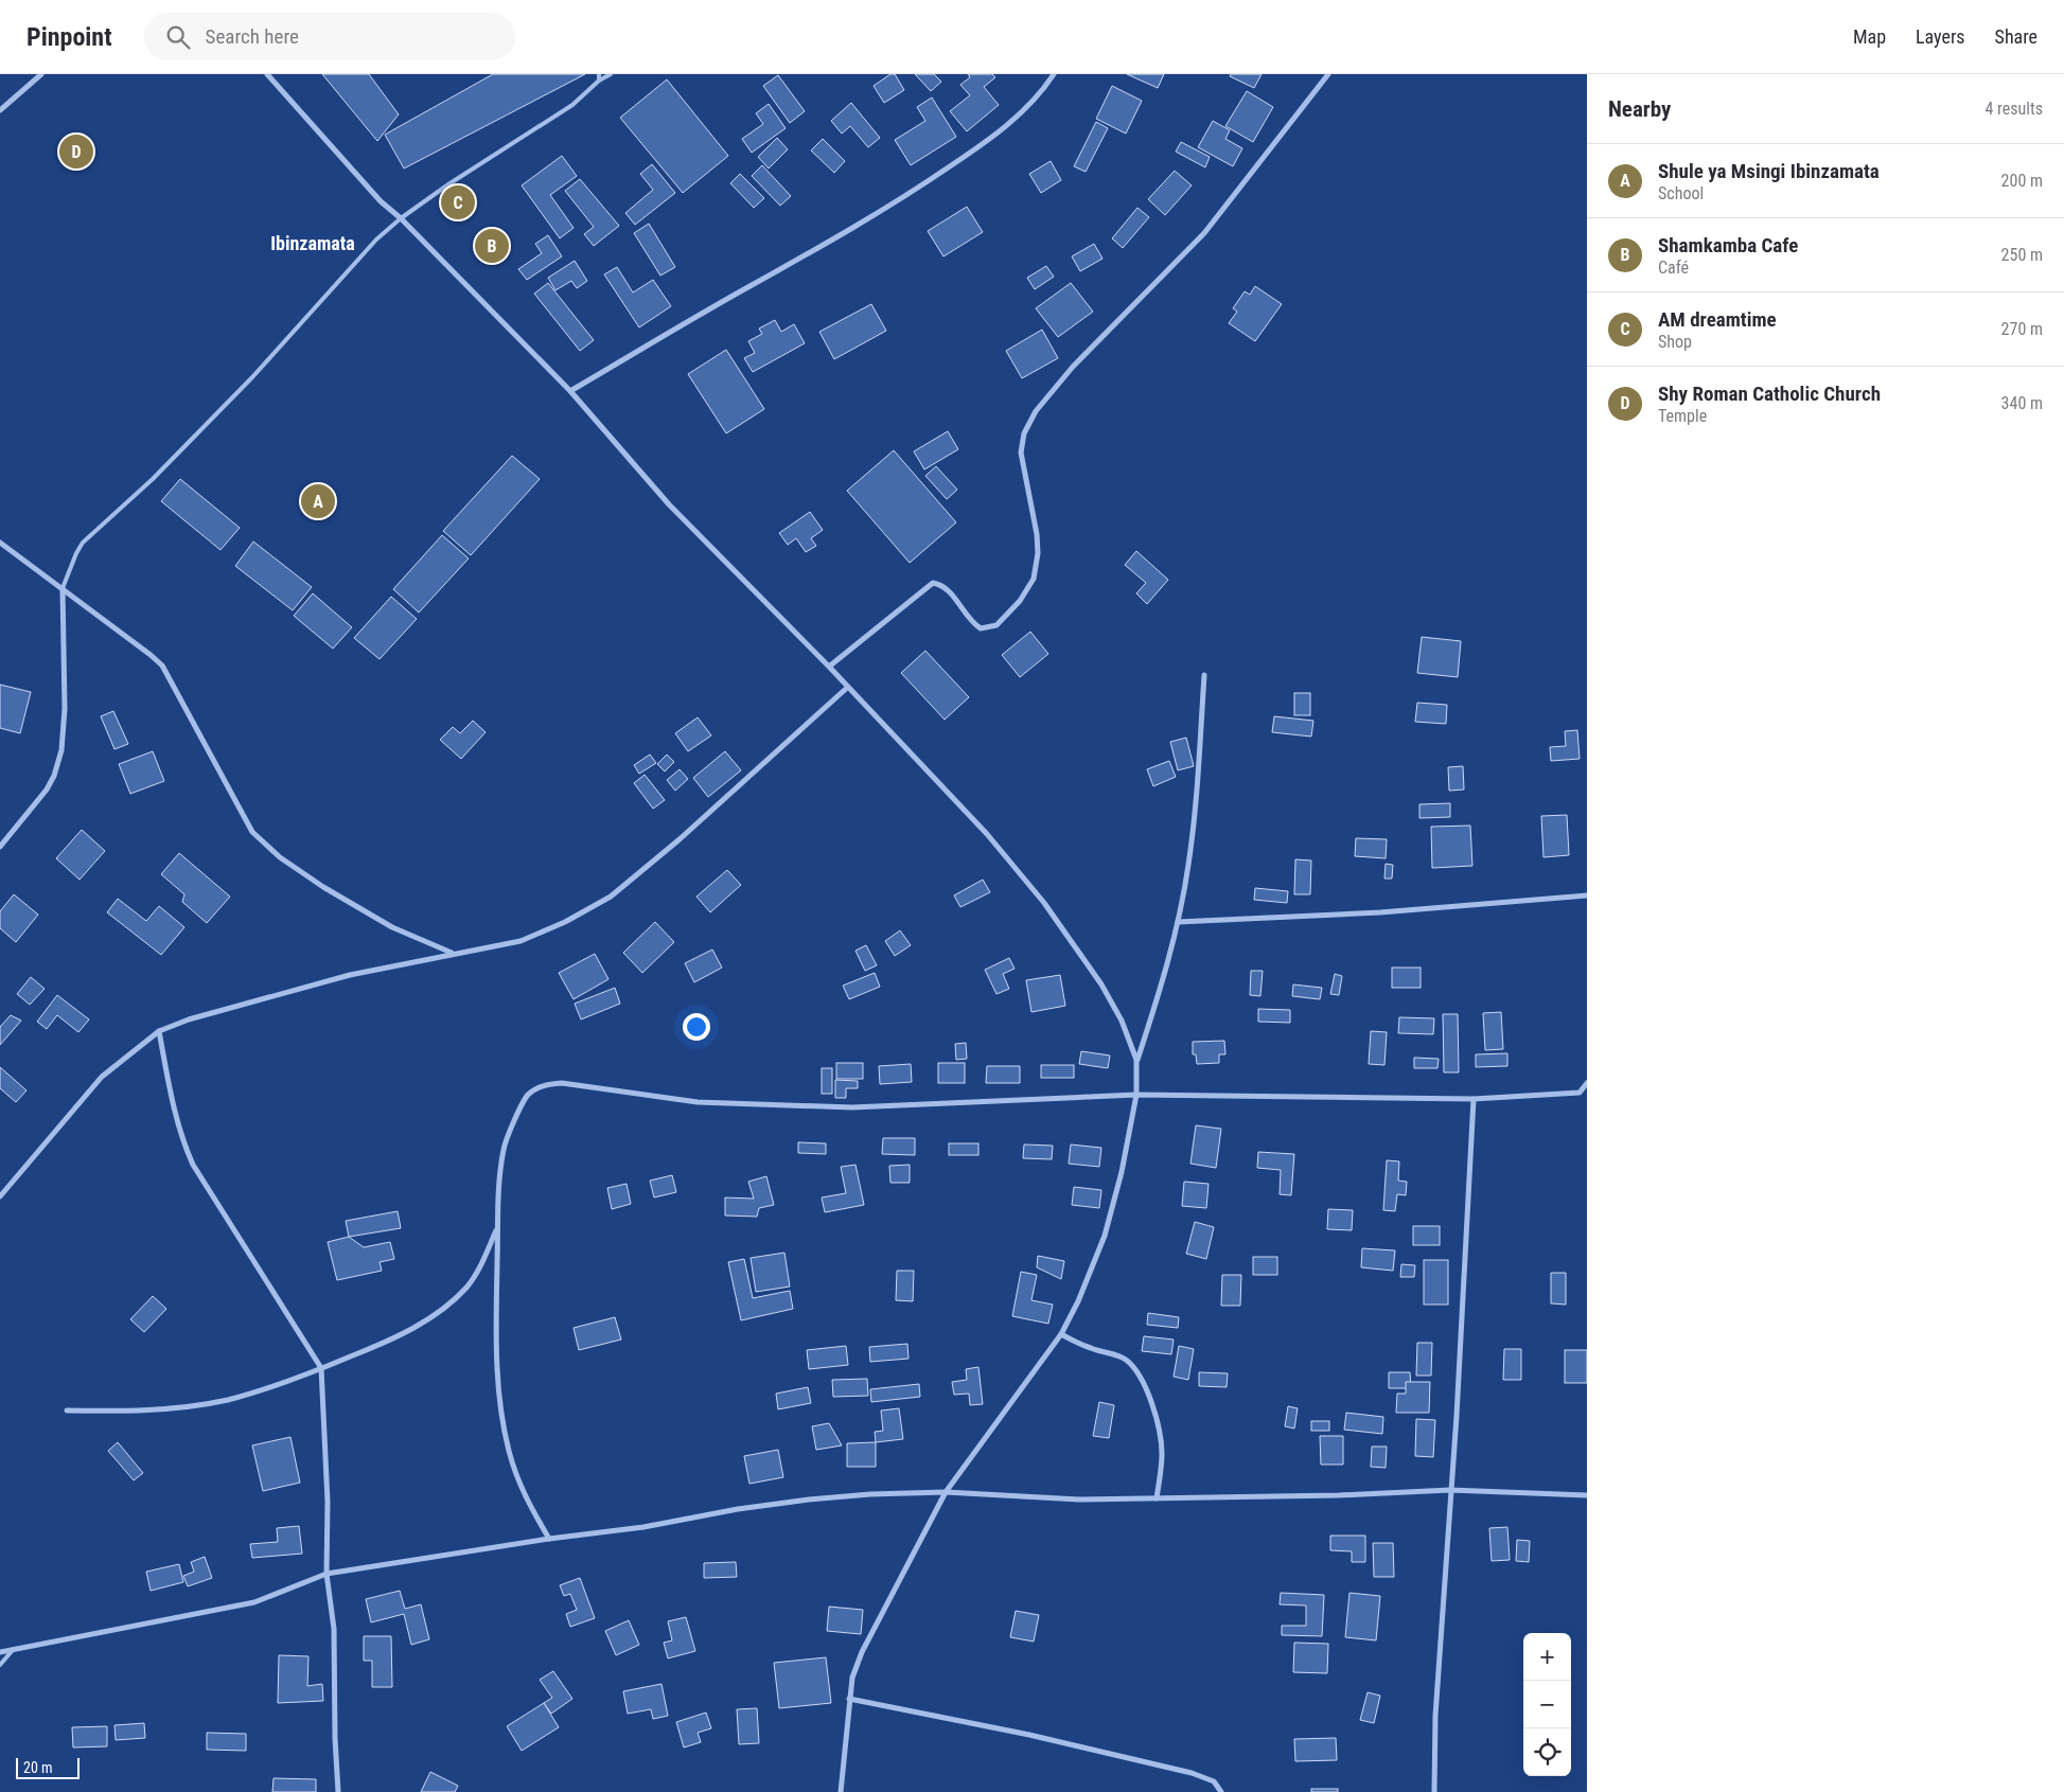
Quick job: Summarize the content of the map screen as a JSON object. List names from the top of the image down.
{
  "districts": ["Ibinzamata"],
  "scale_bar": "20 m",
  "page": {
    "header": "Pinpoint",
    "search": "Search here",
    "nav": ["Map", "Layers", "Share"],
    "heading": ["Nearby", "4 results"],
    "pins": [
      "D",
      "C",
      "B",
      "A"
    ],
    "list": [
      {
        "mark": "A",
        "name": "Shule ya Msingi Ibinzamata",
        "note": "School",
        "value": "200 m"
      },
      {
        "mark": "B",
        "name": "Shamkamba Cafe",
        "note": "Café",
        "value": "250 m"
      },
      {
        "mark": "C",
        "name": "AM dreamtime",
        "note": "Shop",
        "value": "270 m"
      },
      {
        "mark": "D",
        "name": "Shy Roman Catholic Church",
        "note": "Temple",
        "value": "340 m"
      }
    ],
    "map_buttons": ["+", "−"],
    "scale": "20 m"
  }
}
